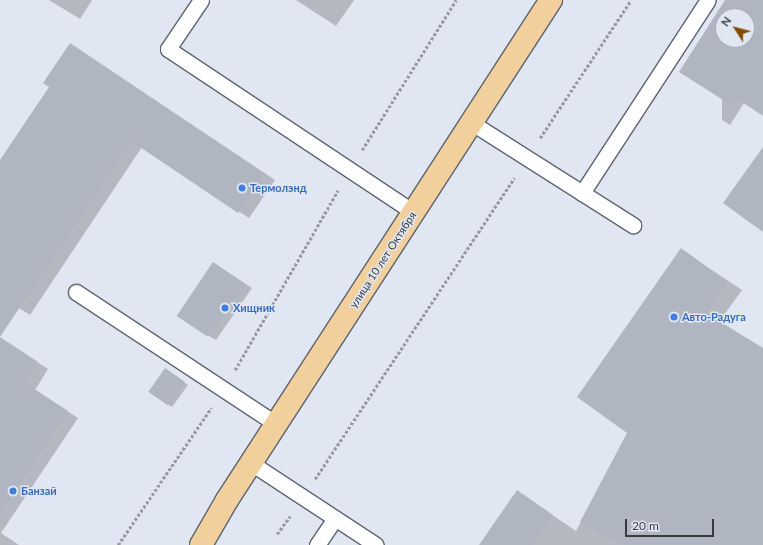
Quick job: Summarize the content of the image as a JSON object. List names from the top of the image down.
{
  "streets": {
    "main road": ["улица 10 лет Октября"]
  },
  "places": [
    "Термолэнд",
    "Хищник",
    "Авто-Радуга",
    "Банзай"
  ],
  "scale_bar": "20 m",
  "north": "top left"
}
